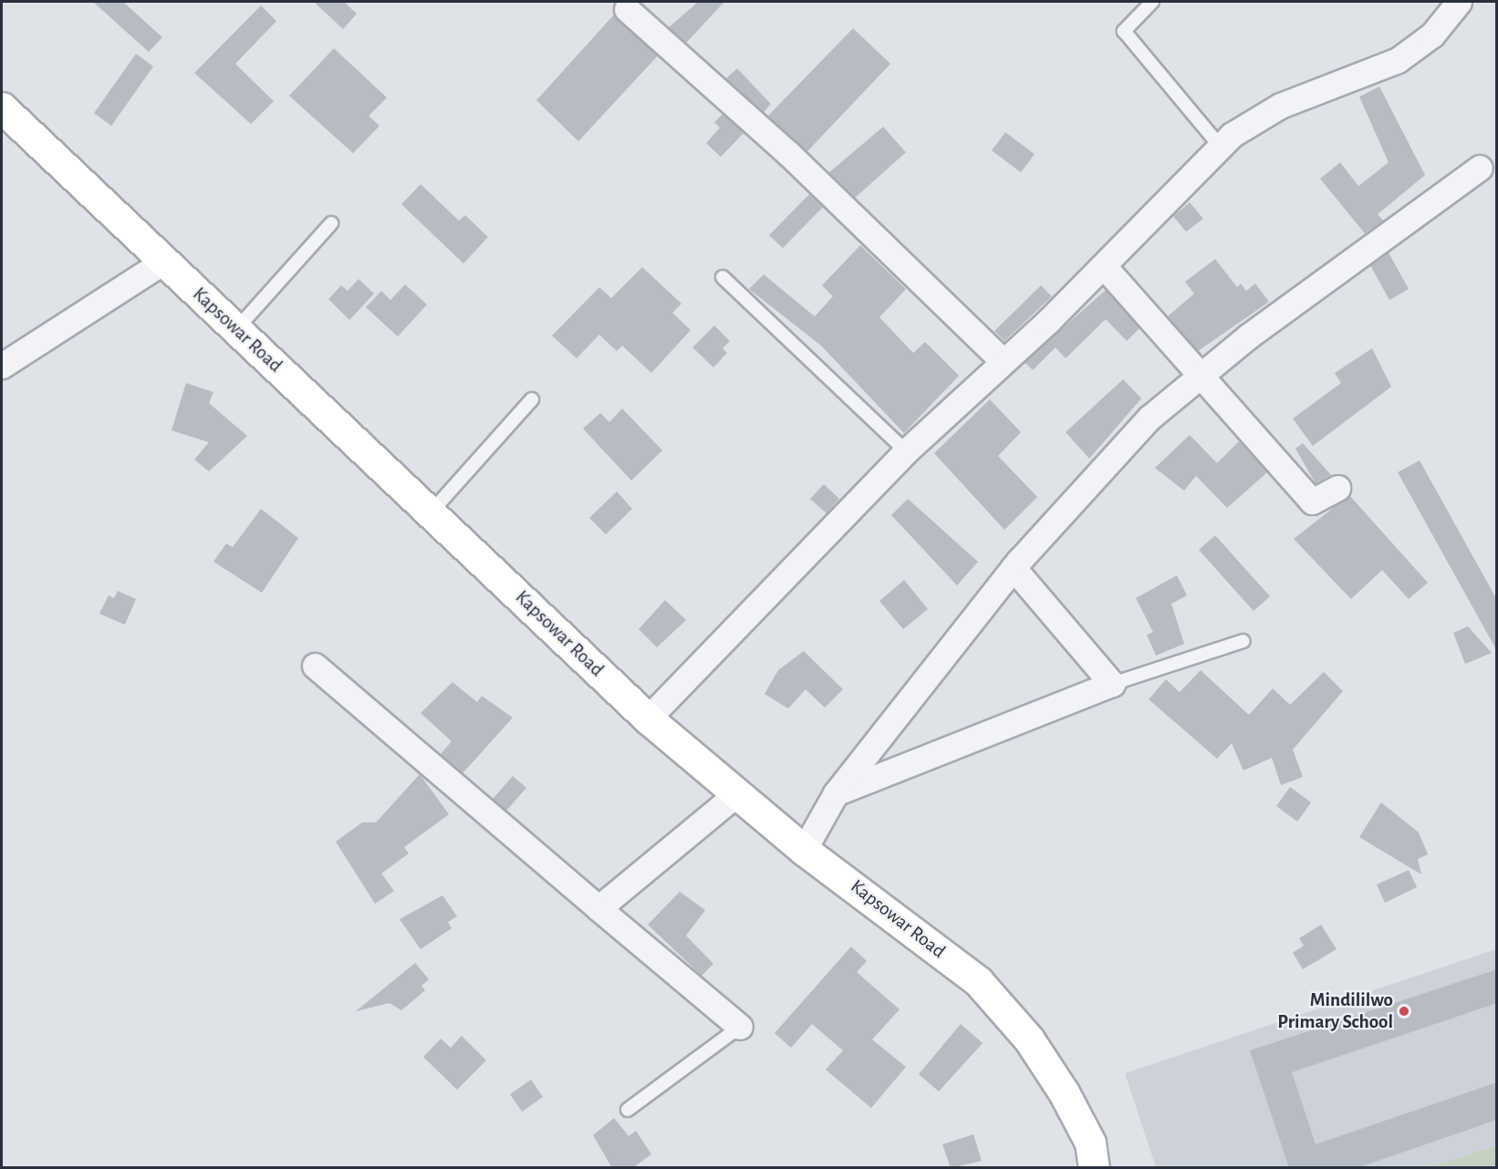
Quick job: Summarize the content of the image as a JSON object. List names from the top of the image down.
{
  "streets": {
    "main road": ["Kapsowar Road"]
  },
  "places": ["Mindililwo Primary School"]
}
